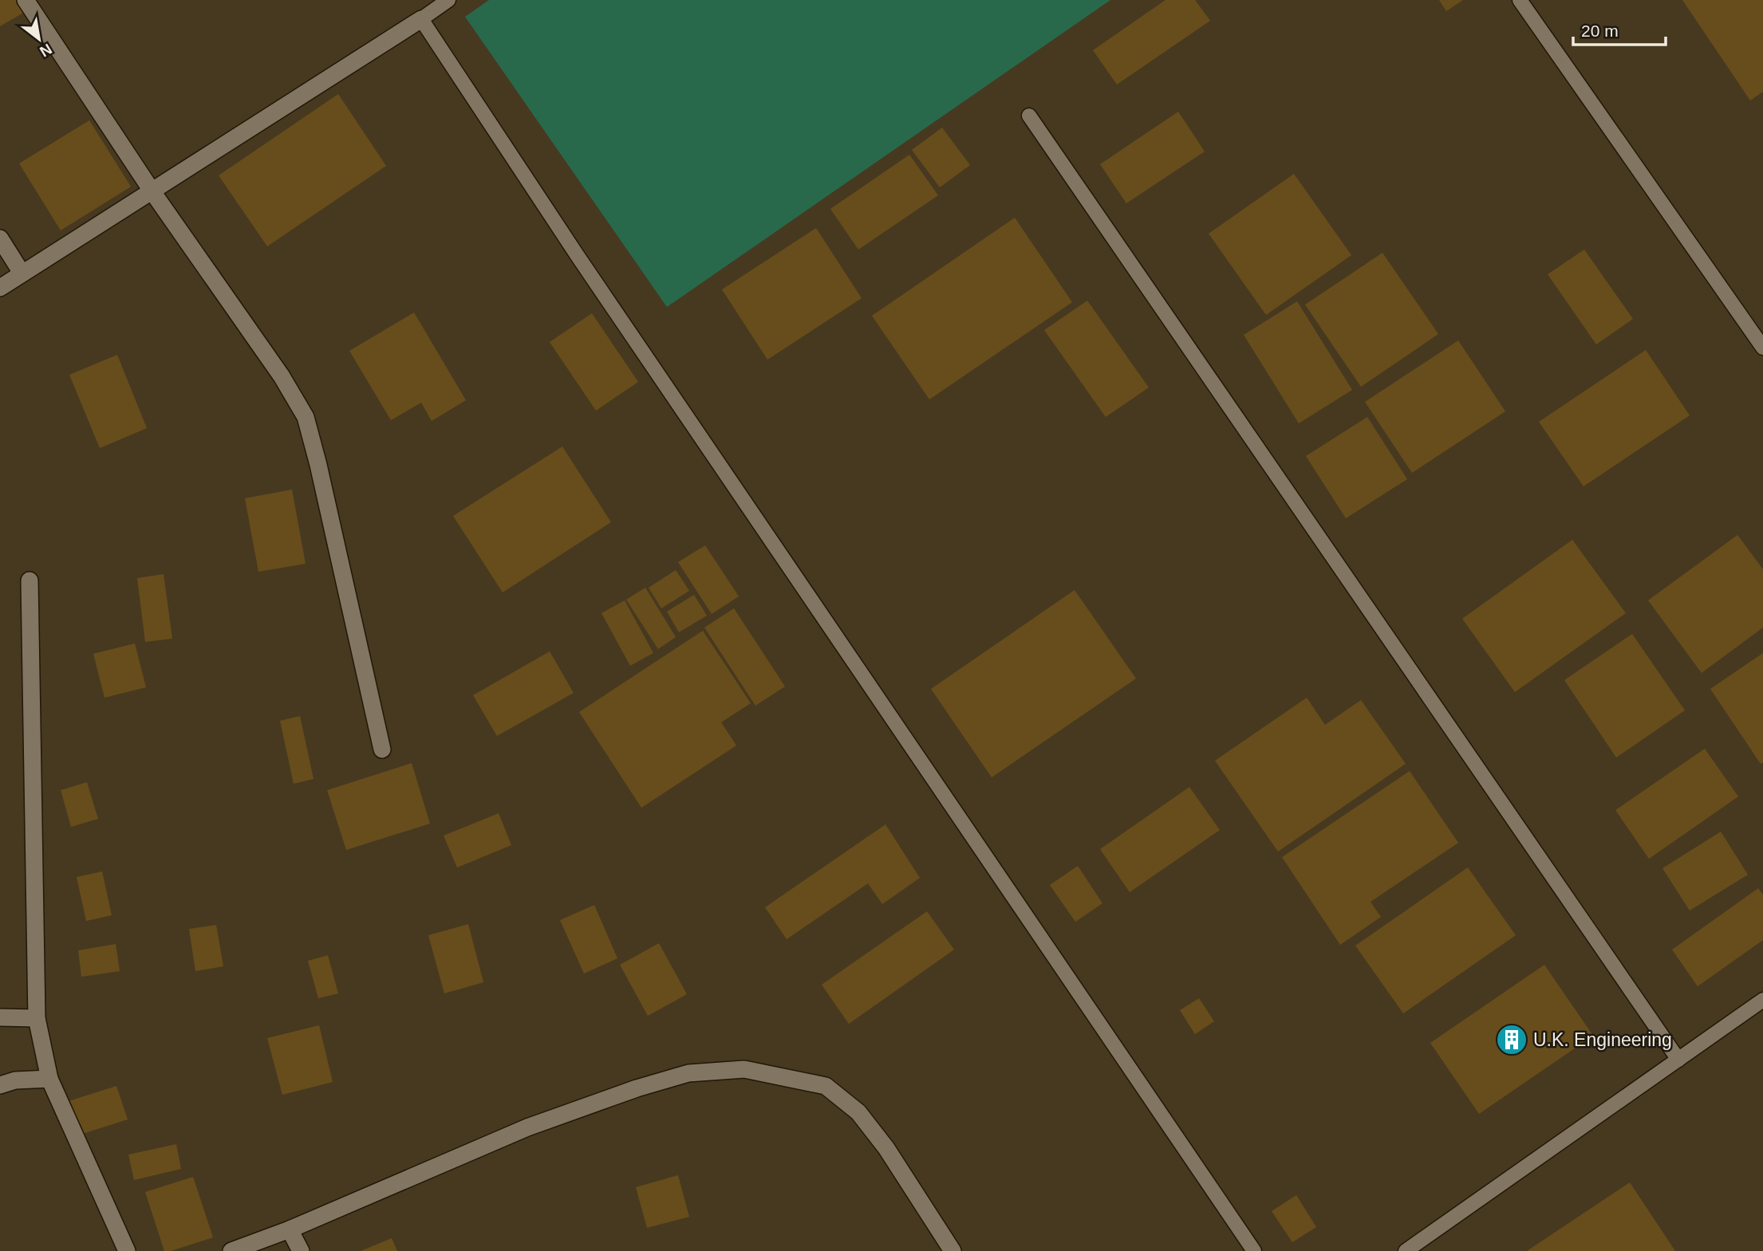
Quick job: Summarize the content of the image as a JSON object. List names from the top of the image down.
{
  "places": {
    "building": ["U.K. Engineering"]
  },
  "scale_bar": "20 m",
  "north": "bottom right"
}
